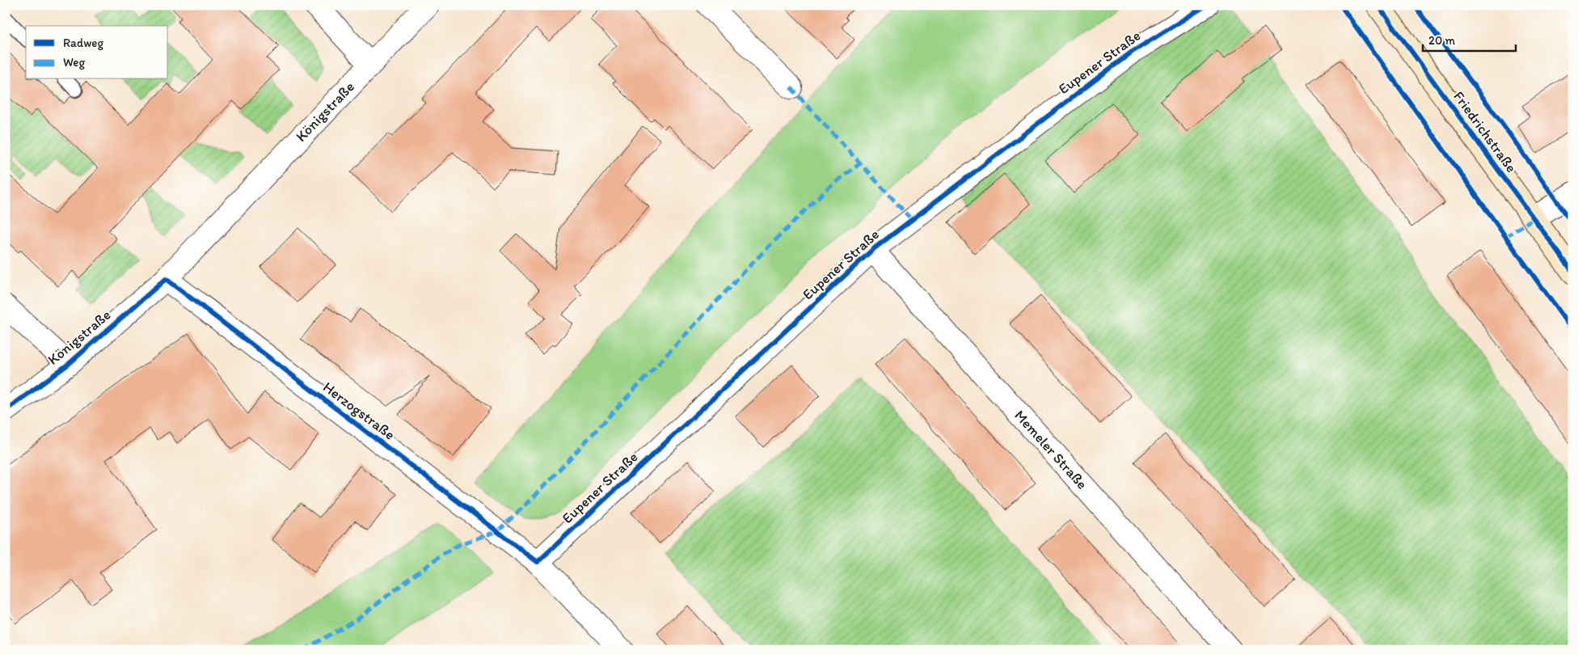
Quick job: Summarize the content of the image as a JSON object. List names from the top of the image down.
{
  "streets": {
    "street": [
      "Eupener Straße",
      "Königstraße",
      "Friedrichstraße",
      "Herzogstraße",
      "Memeler Straße"
    ]
  },
  "crossings": [
    ["Eupener Straße", "Herzogstraße"],
    ["Eupener Straße", "Memeler Straße"],
    ["Königstraße", "Herzogstraße"]
  ],
  "legend": ["Radweg", "Weg"],
  "scale_bar": "20 m"
}
